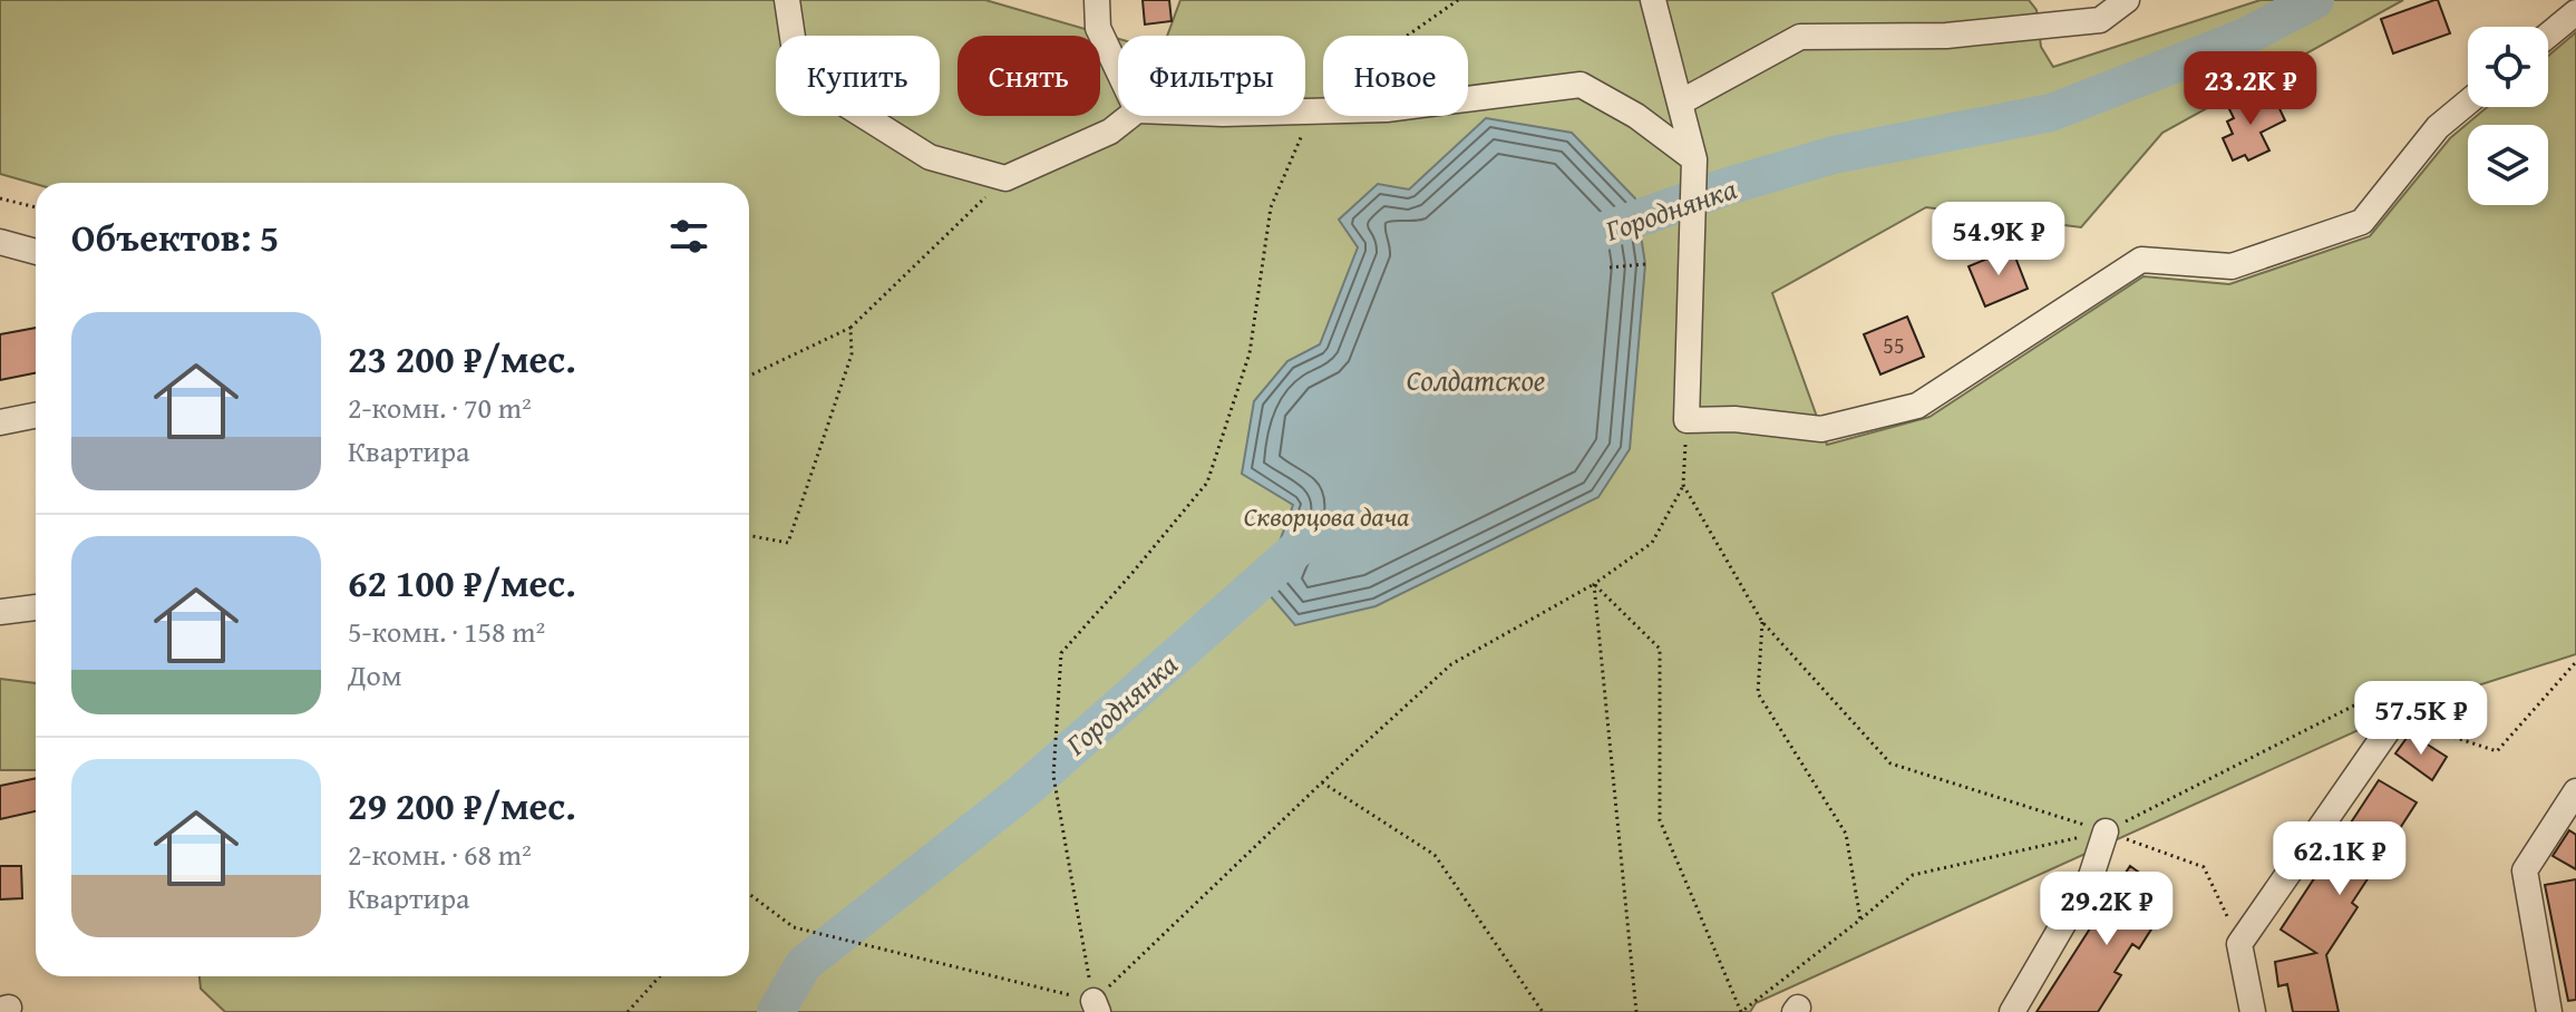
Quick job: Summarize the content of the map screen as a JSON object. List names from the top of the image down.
{
  "water": ["Городнянка", "Солдатское"],
  "parks": ["Скворцова дача"],
  "house_numbers": ["55"],
  "page": {
    "chip": [
      "Купить",
      "Снять",
      "Фильтры",
      "Новое"
    ],
    "price": [
      "23.2K ₽",
      "54.9K ₽",
      "57.5K ₽",
      "62.1K ₽",
      "29.2K ₽"
    ],
    "heading": "Объектов: 5",
    "list": [
      {
        "name": "23 200 ₽/мес.",
        "note": "2-комн. · 70 m² · Квартира"
      },
      {
        "name": "62 100 ₽/мес.",
        "note": "5-комн. · 158 m² · Дом"
      },
      {
        "name": "29 200 ₽/мес.",
        "note": "2-комн. · 68 m² · Квартира"
      }
    ]
  }
}
